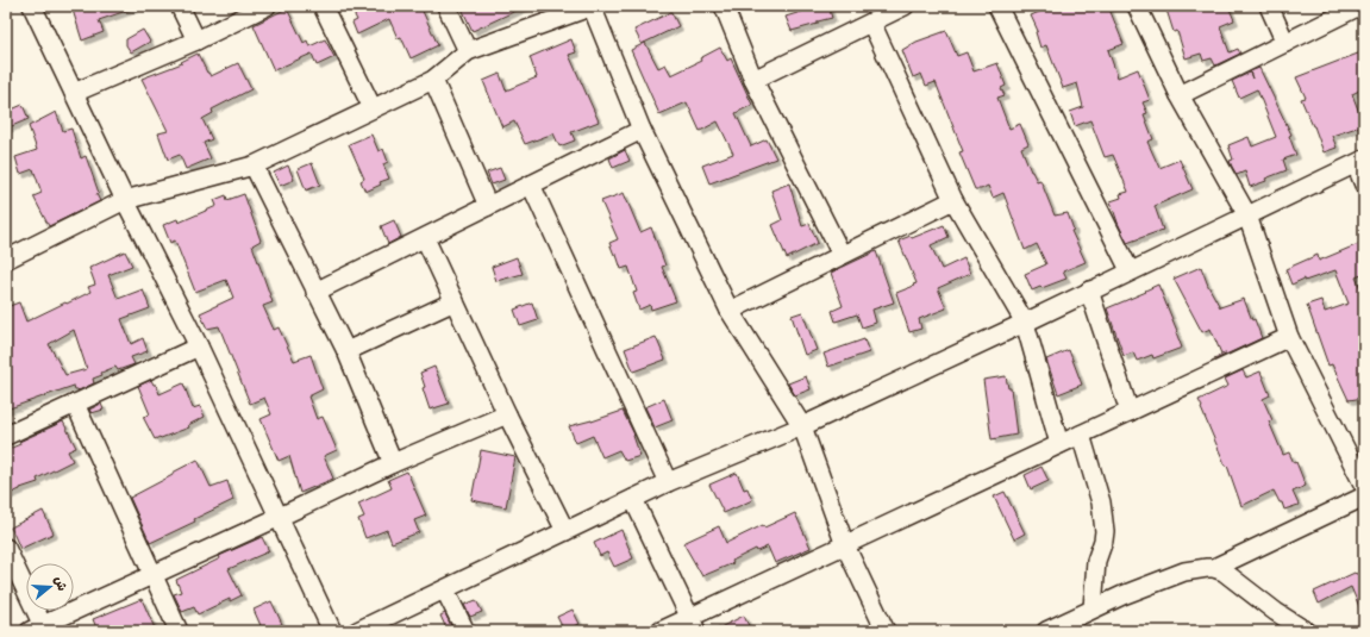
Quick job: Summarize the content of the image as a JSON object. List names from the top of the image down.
{
  "north": "right"
}
